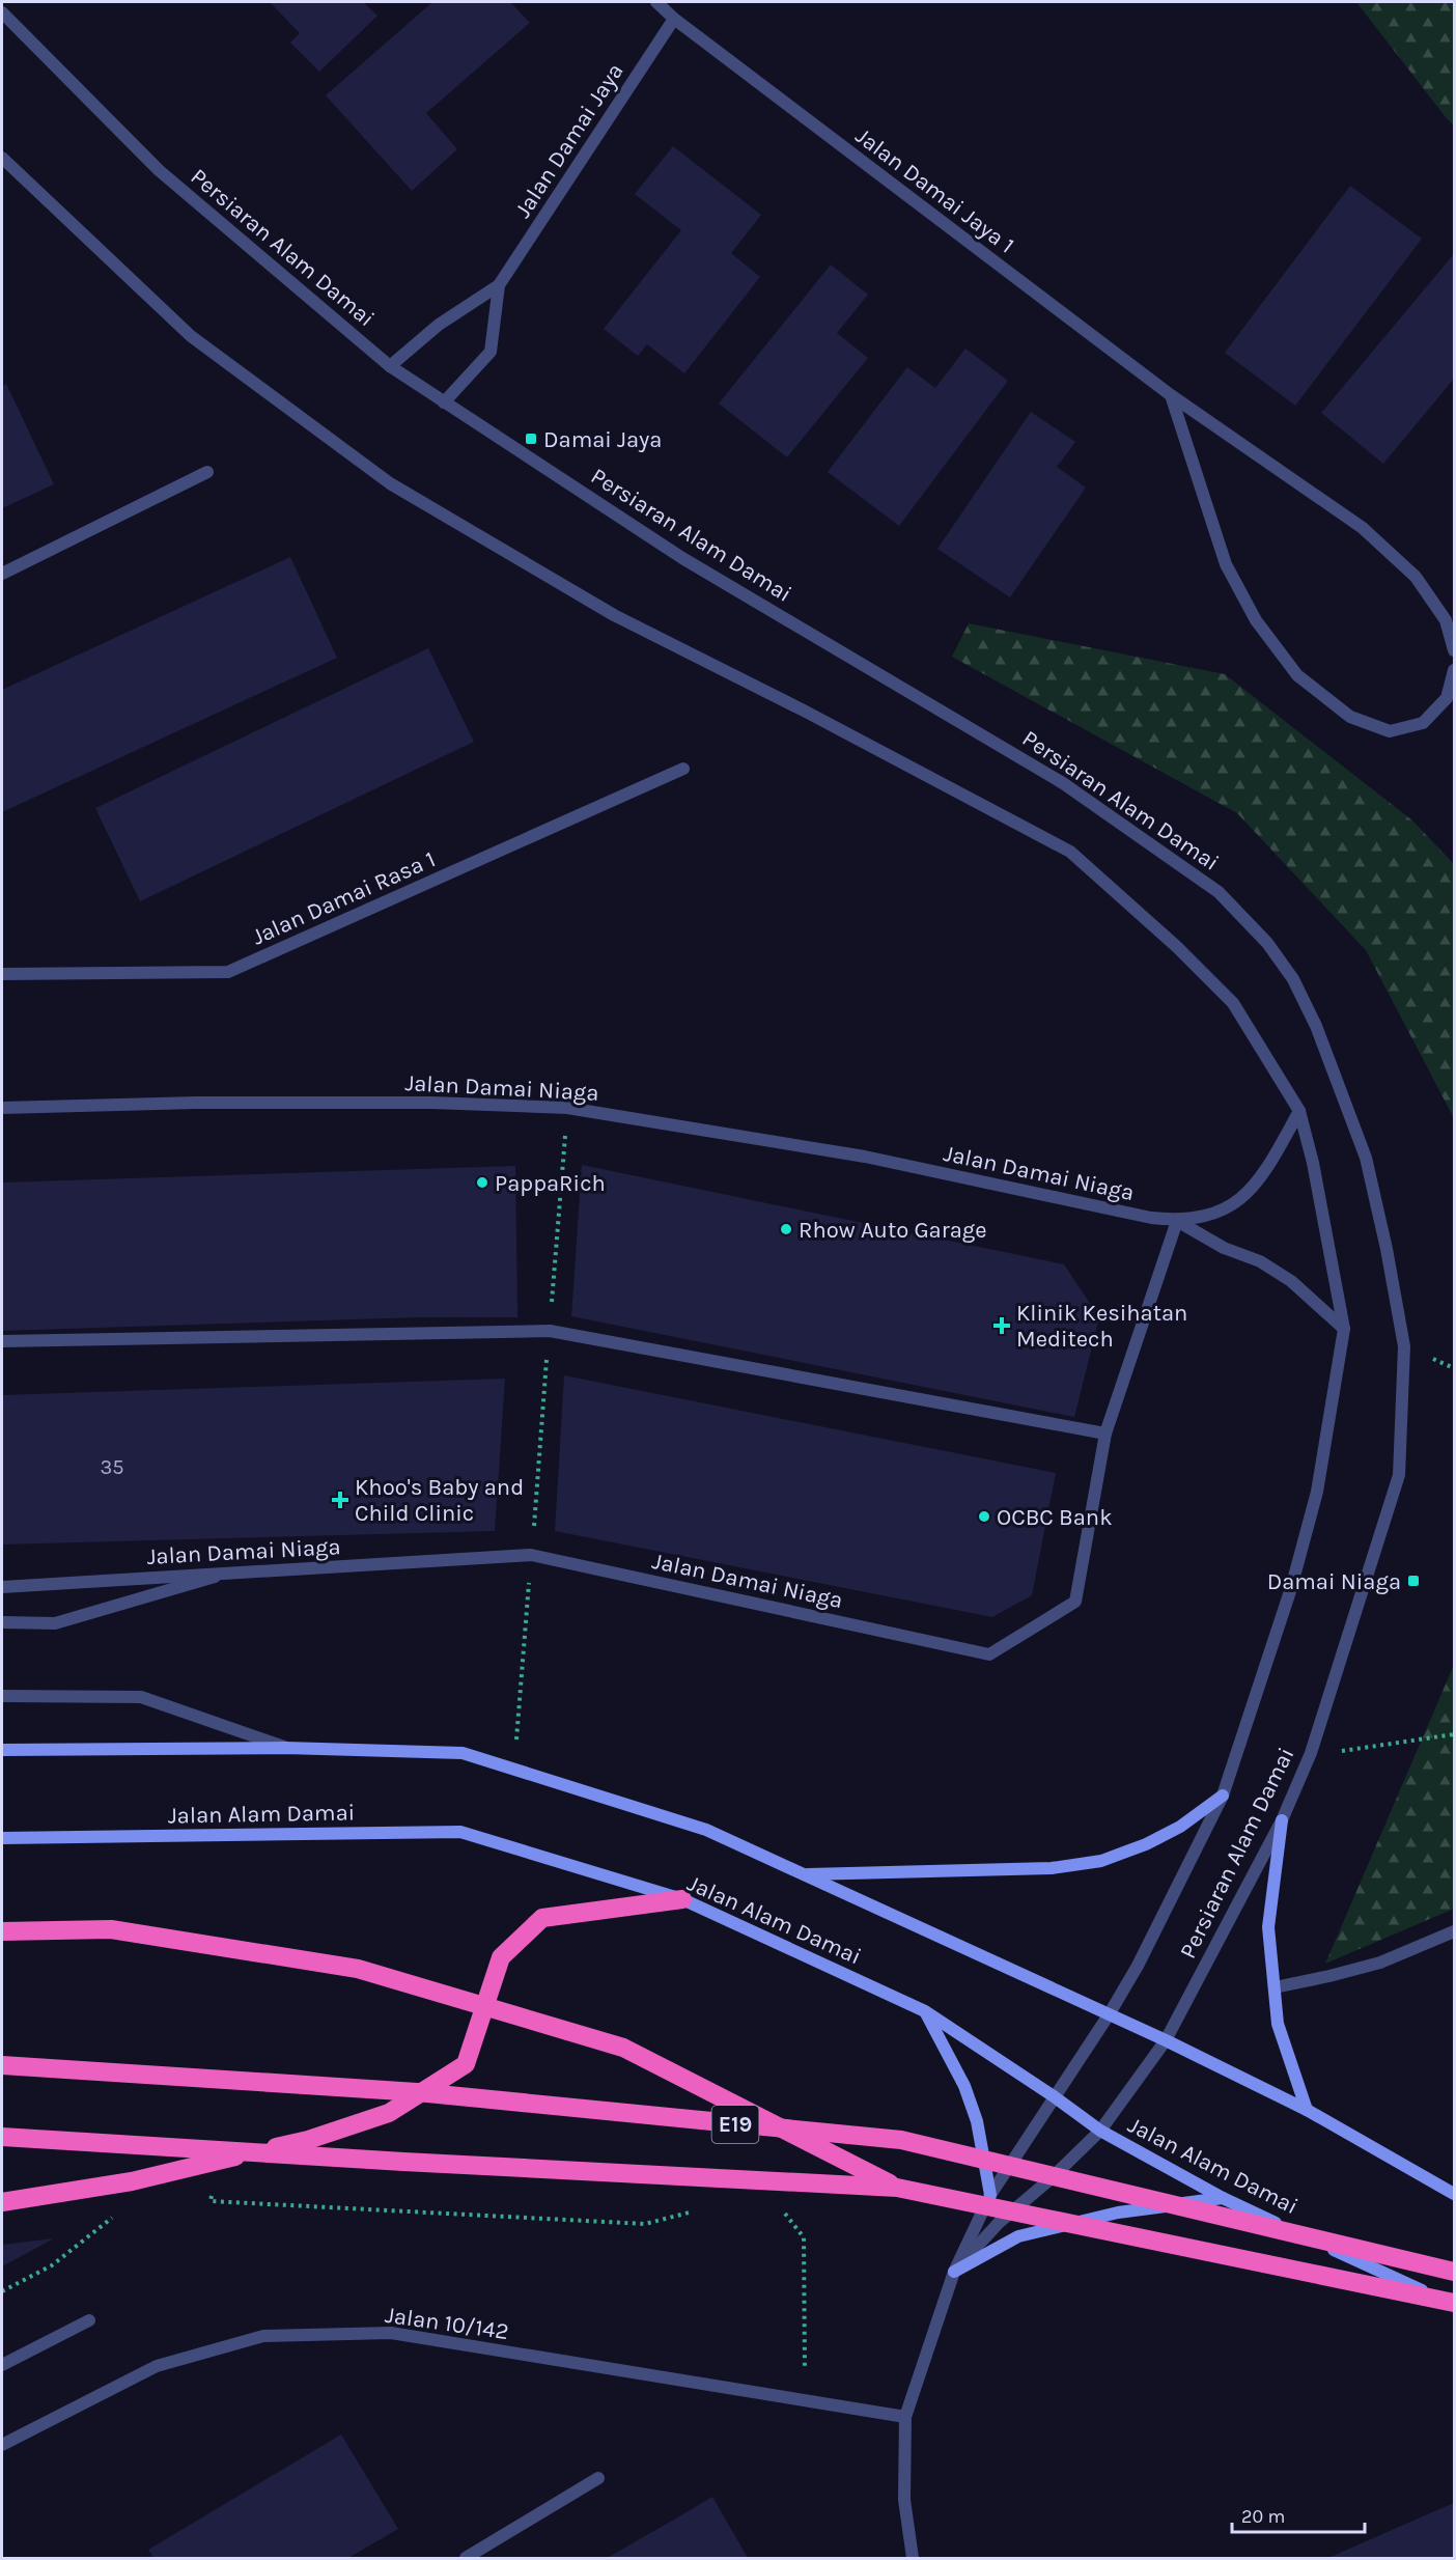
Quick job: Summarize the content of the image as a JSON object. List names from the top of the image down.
{
  "streets": {
    "highway": ["E19"],
    "main road": ["Jalan Alam Damai"],
    "street": [
      "Jalan Damai Jaya",
      "Jalan Damai Jaya 1",
      "Persiaran Alam Damai",
      "Jalan Damai Rasa 1",
      "Jalan Damai Niaga",
      "Jalan 10/142"
    ]
  },
  "crossings": [
    ["Jalan Damai Jaya", "Jalan Damai Jaya 1"],
    ["Jalan Damai Jaya", "Persiaran Alam Damai"],
    ["Persiaran Alam Damai", "Jalan Damai Niaga"],
    ["Persiaran Alam Damai", "Jalan Alam Damai"],
    ["Persiaran Alam Damai", "Jalan 10/142"],
    ["Jalan Alam Damai", "E19"]
  ],
  "places": {
    "transit": ["Damai Jaya", "Damai Niaga"],
    "other": ["PappaRich", "Rhow Auto Garage", "OCBC Bank"],
    "health": ["Klinik Kesihatan Meditech", "Khoo's Baby and Child Clinic"]
  },
  "house_numbers": ["35"],
  "scale_bar": "20 m"
}
